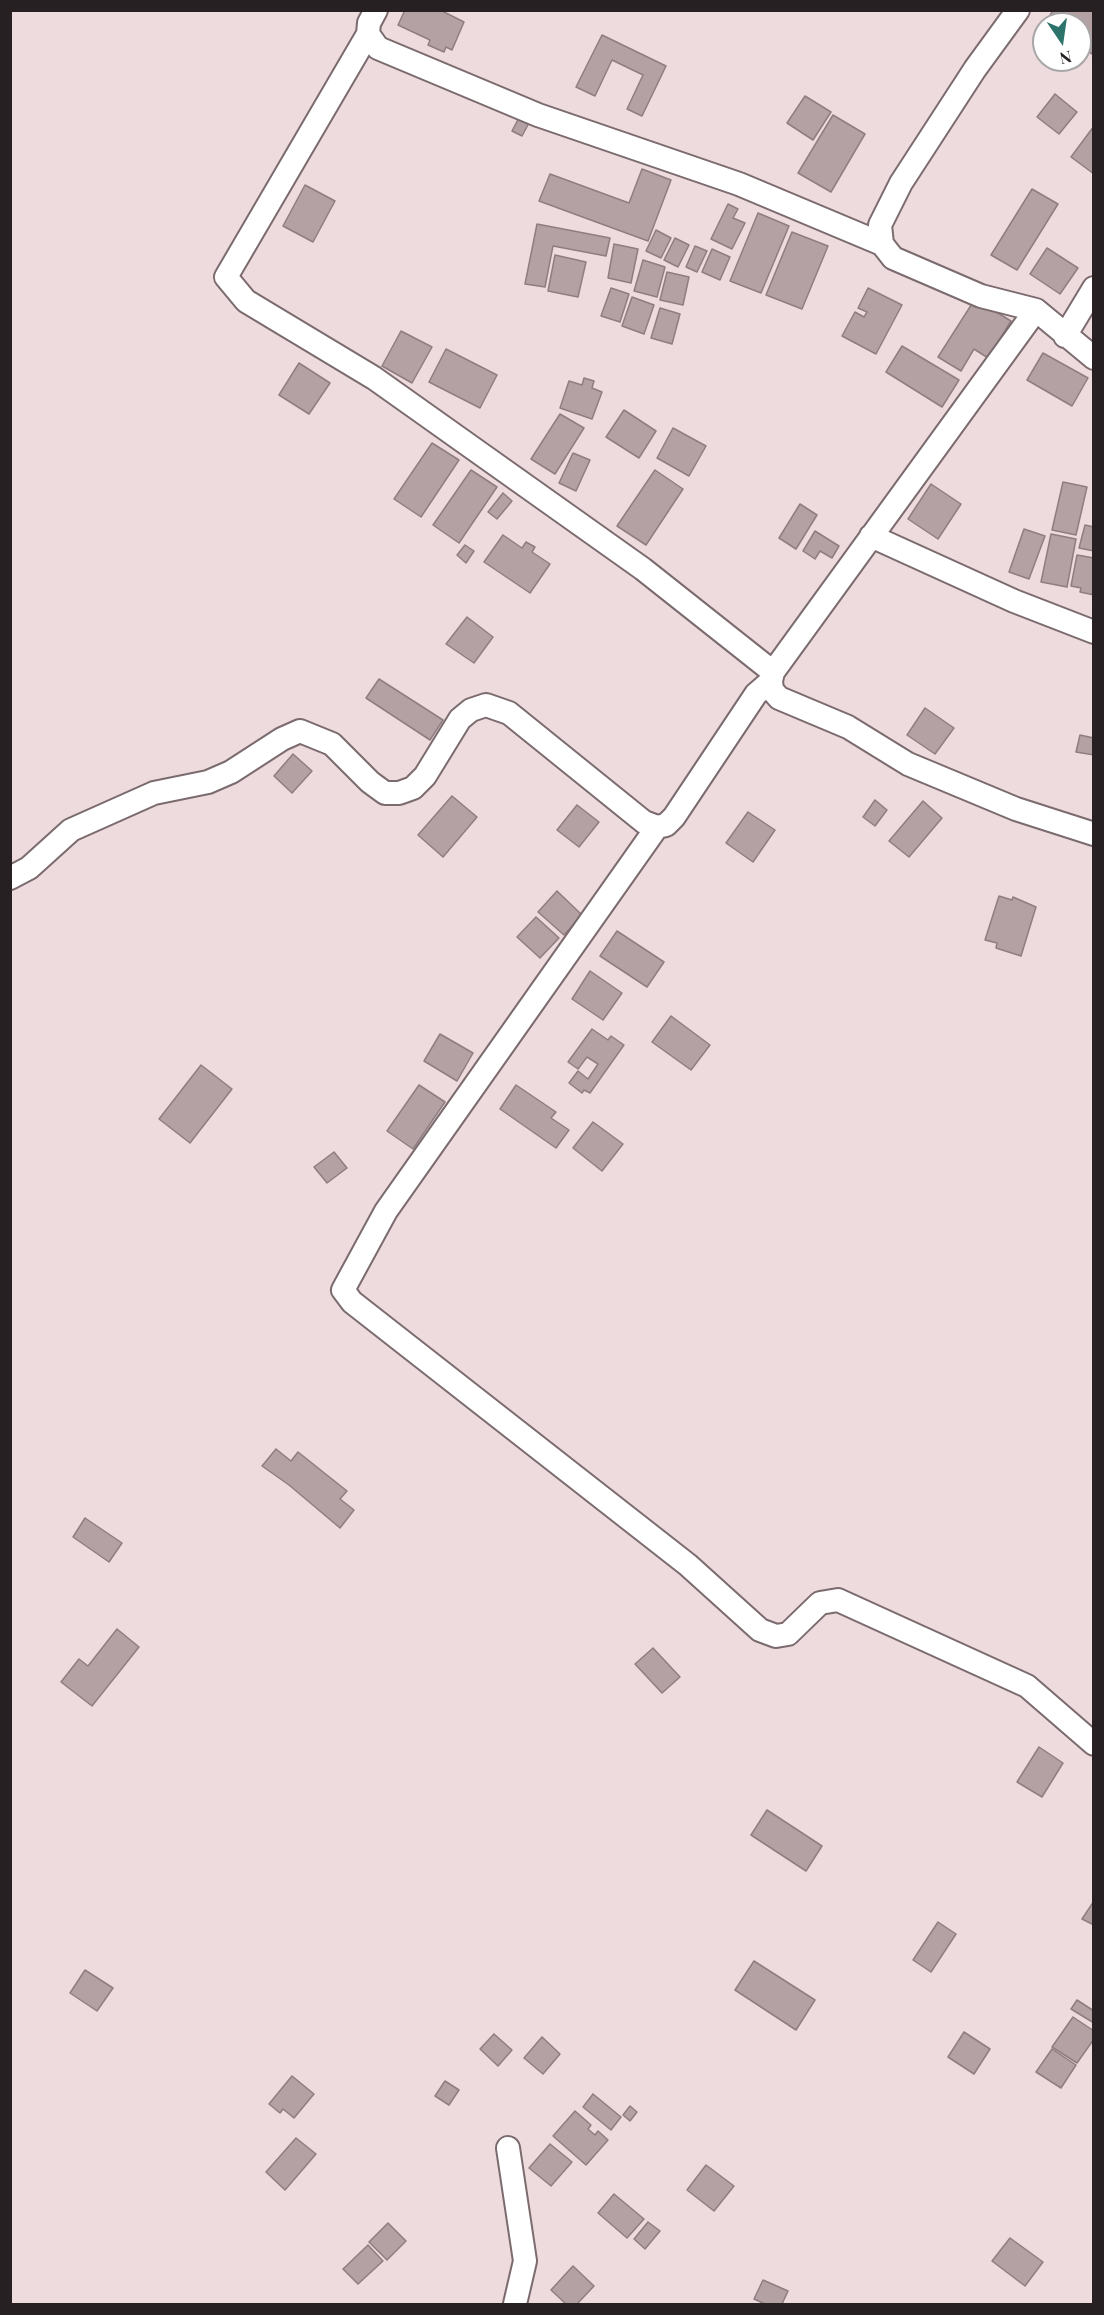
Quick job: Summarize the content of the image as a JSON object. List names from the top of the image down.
{
  "north": "bottom"
}
